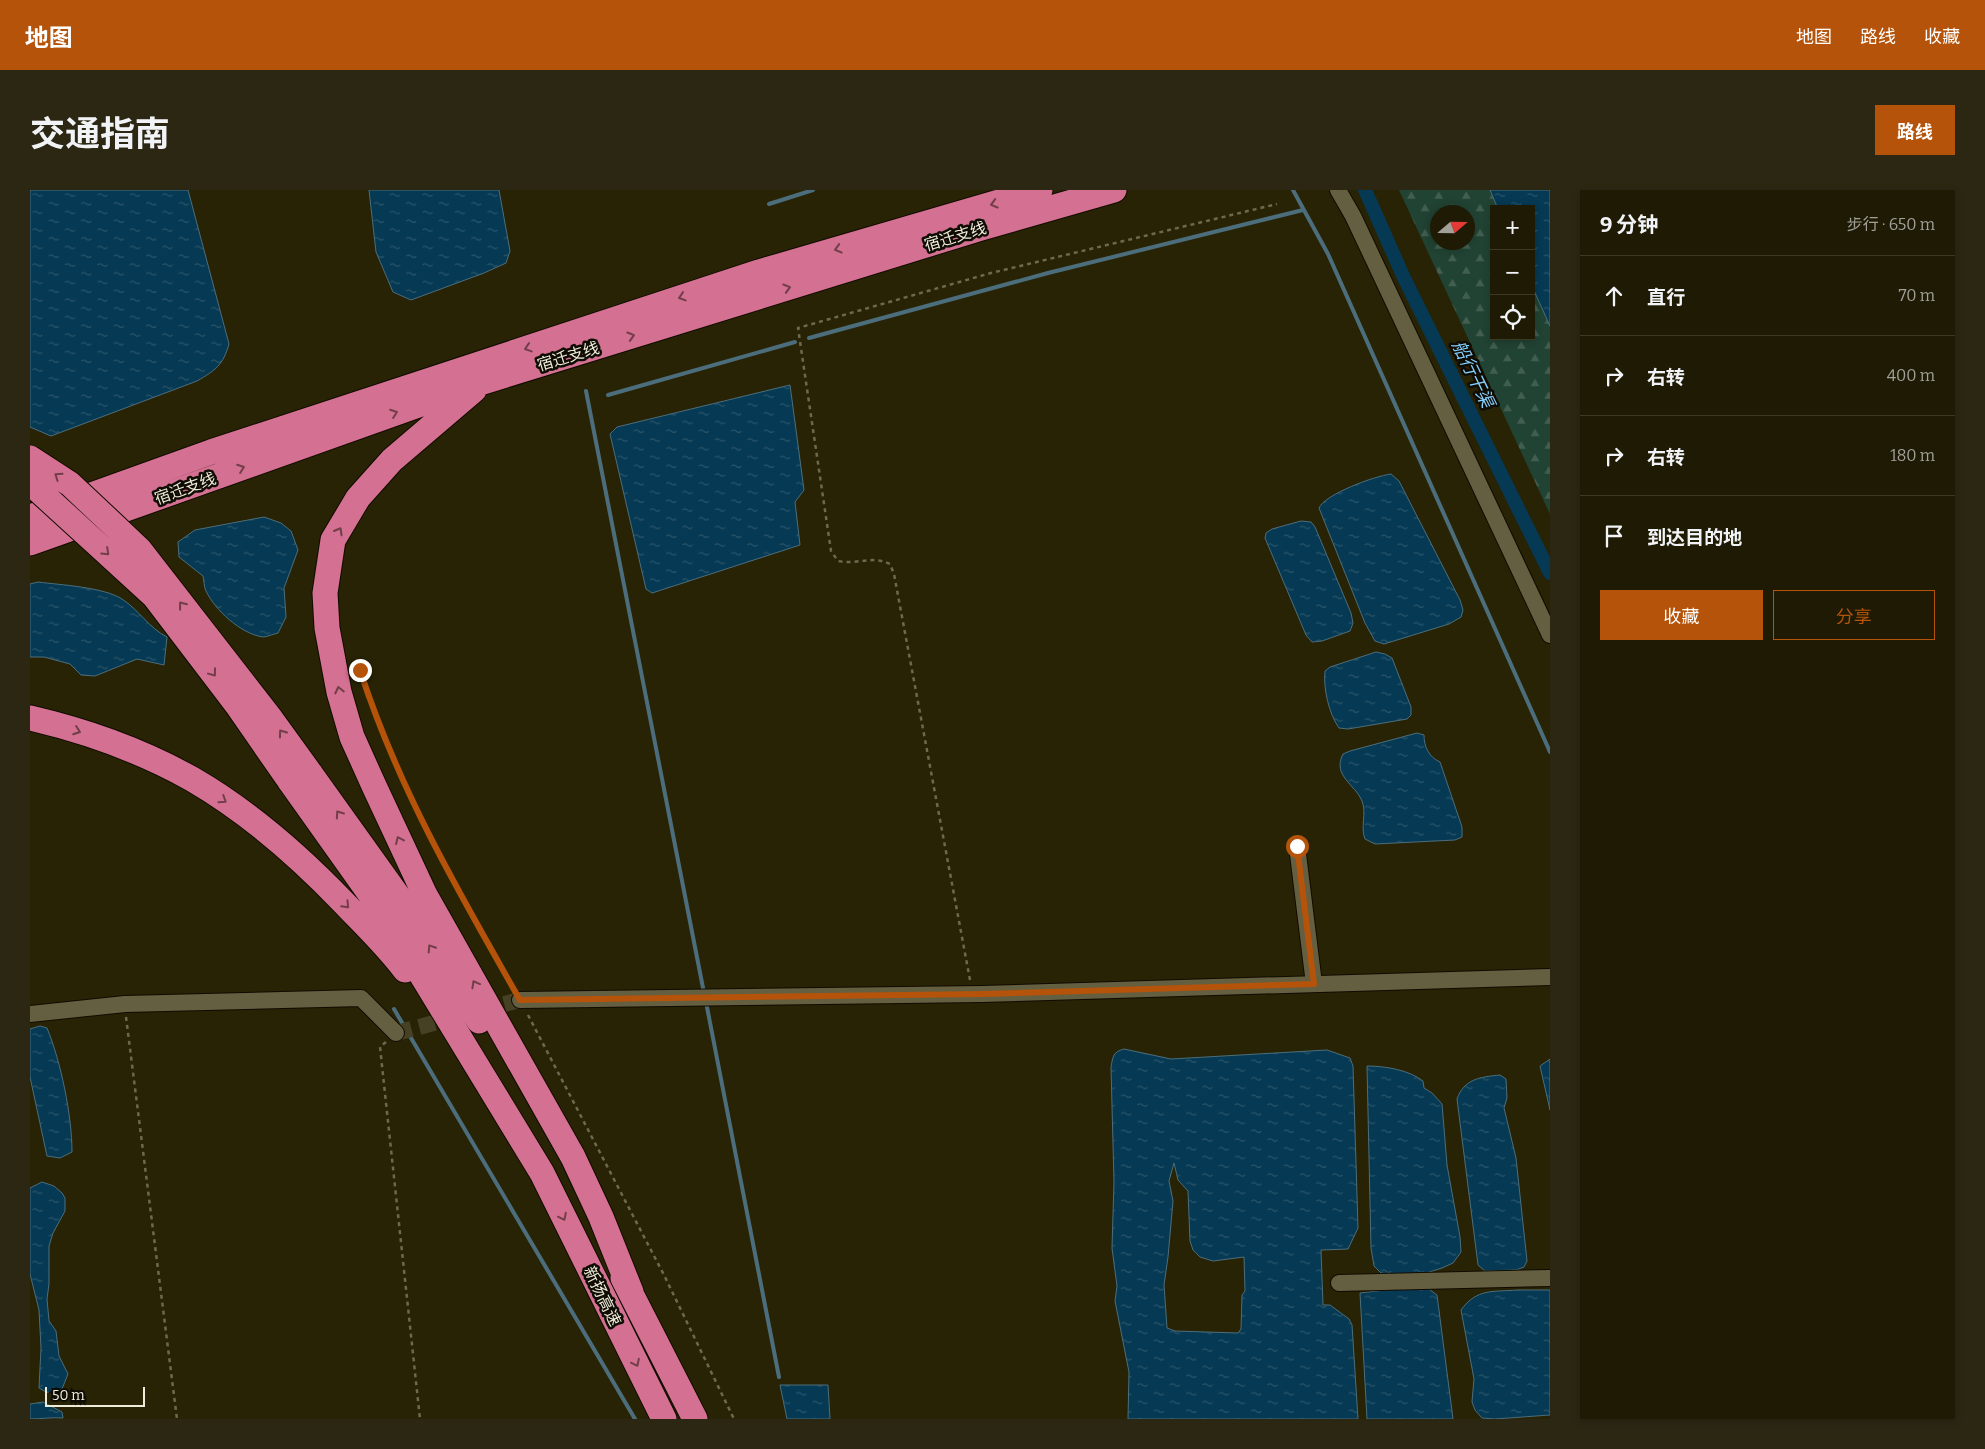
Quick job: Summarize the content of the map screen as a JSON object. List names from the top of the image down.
{
  "streets": {
    "highway": ["宿迁支线", "新扬高速"]
  },
  "water": ["船行干渠"],
  "scale_bar": "50 m",
  "north": "right",
  "page": {
    "header": "地图",
    "nav": ["地图", "路线", "收藏"],
    "title": "交通指南",
    "buttons": [
      "路线",
      ["收藏", "分享"]
    ],
    "heading": ["9 分钟", "步行 · 650 m"],
    "map_buttons": ["+", "−"],
    "list": [
      ["直行", "70 m"],
      ["右转", "400 m"],
      ["右转", "180 m"],
      "到达目的地"
    ],
    "scale": "50 m"
  }
}
